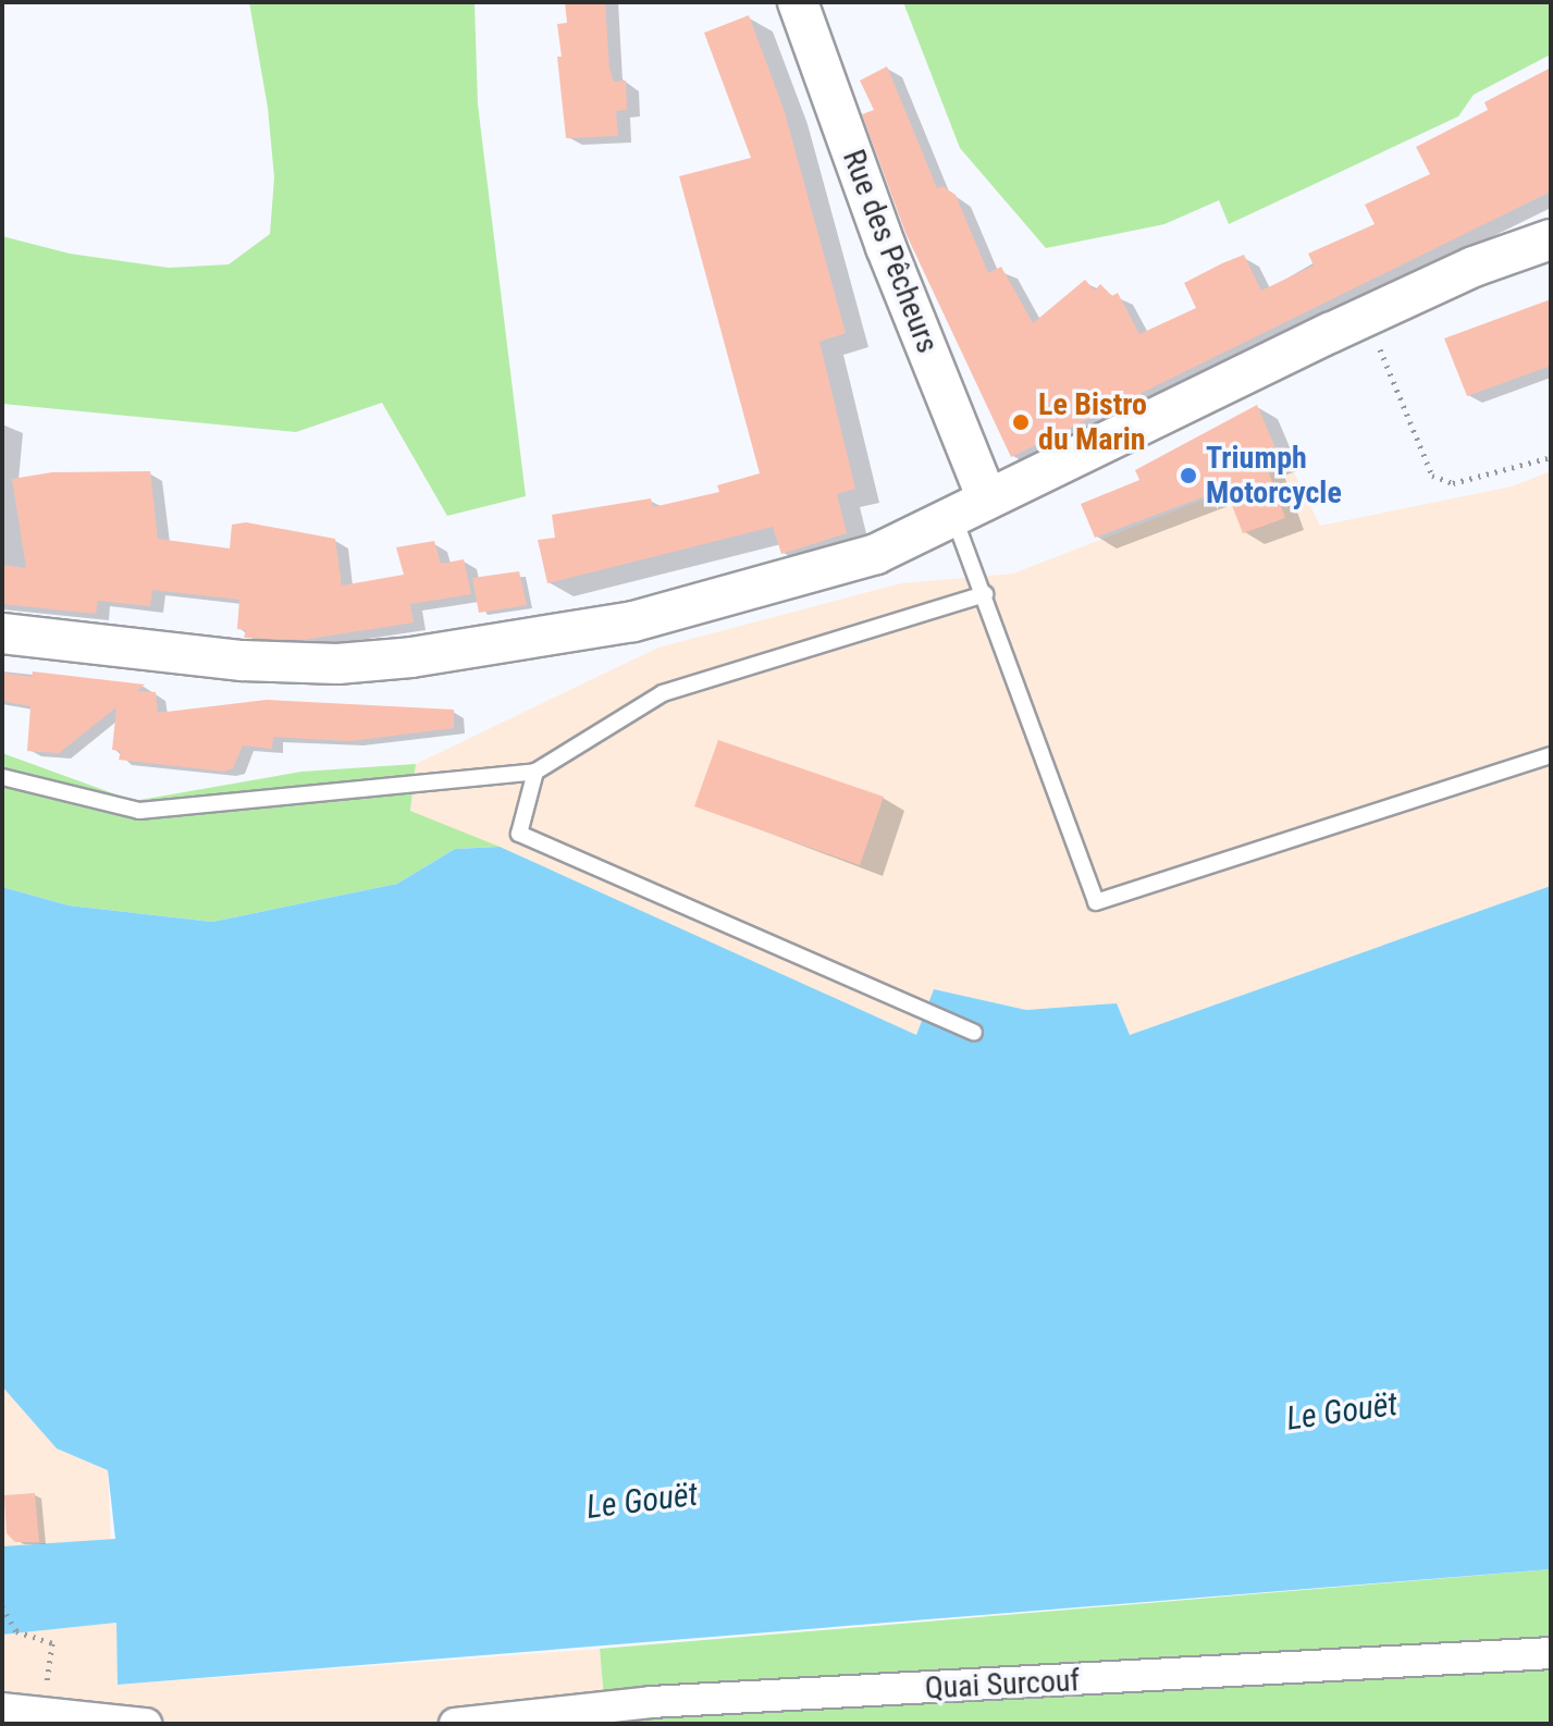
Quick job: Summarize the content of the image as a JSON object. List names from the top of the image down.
{
  "streets": {
    "street": ["Rue des Pêcheurs", "Quai Surcouf"]
  },
  "water": ["Le Gouët"],
  "places": ["Le Bistro du Marin", "Triumph Motorcycle"]
}
